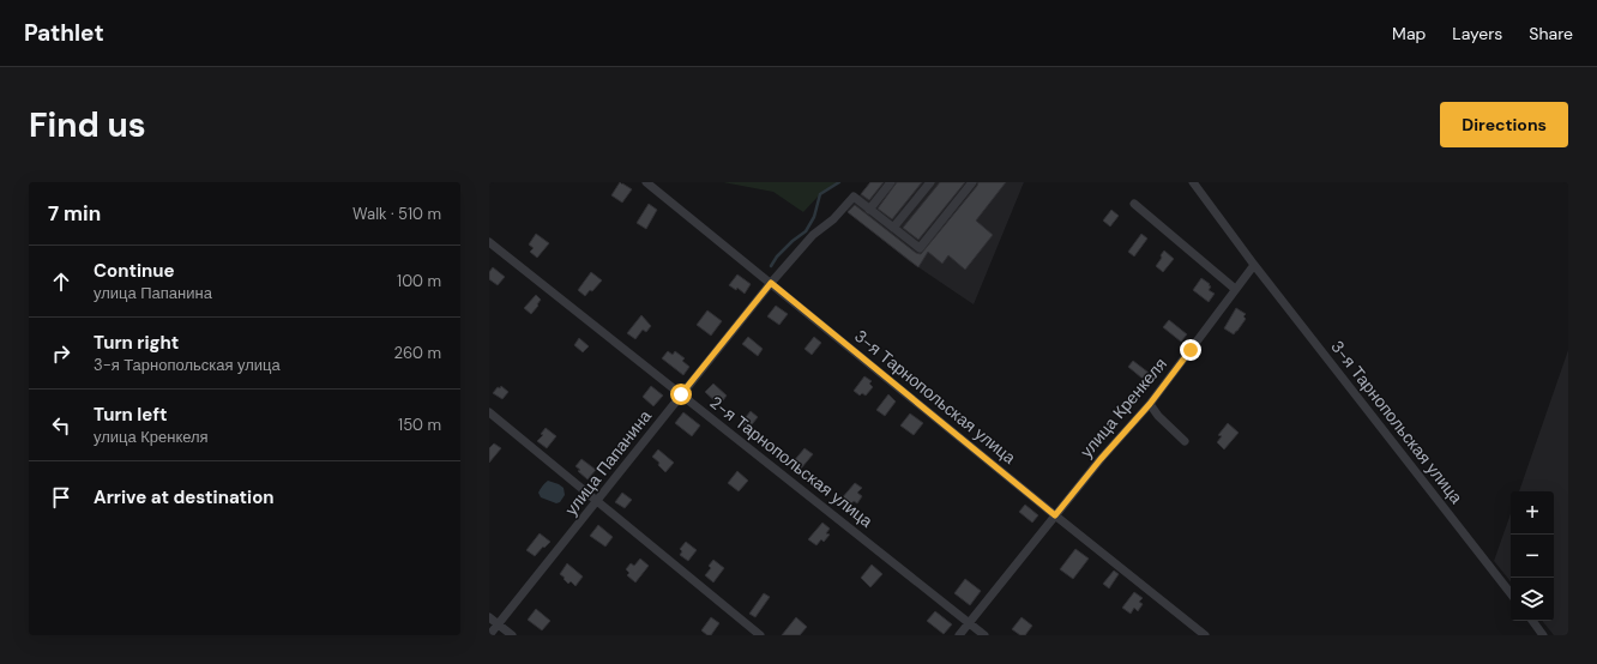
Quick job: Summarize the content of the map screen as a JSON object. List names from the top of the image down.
{
  "streets": {
    "street": [
      "3-я Тарнопольская улица",
      "улица Кренкеля",
      "2-я Тарнопольская улица",
      "улица Папанина"
    ]
  },
  "crossings": [
    ["3-я Тарнопольская улица", "улица Кренкеля"],
    ["3-я Тарнопольская улица", "улица Папанина"],
    ["улица Кренкеля", "2-я Тарнопольская улица"],
    ["2-я Тарнопольская улица", "улица Папанина"]
  ],
  "page": {
    "header": "Pathlet",
    "nav": ["Map", "Layers", "Share"],
    "buttons": "Directions",
    "title": "Find us",
    "heading": ["7 min", "Walk · 510 m"],
    "list": [
      ["Continue", "улица Папанина", "100 m"],
      ["Turn right", "3-я Тарнопольская улица", "260 m"],
      ["Turn left", "улица Кренкеля", "150 m"],
      "Arrive at destination"
    ],
    "map_buttons": ["+", "−"]
  }
}
